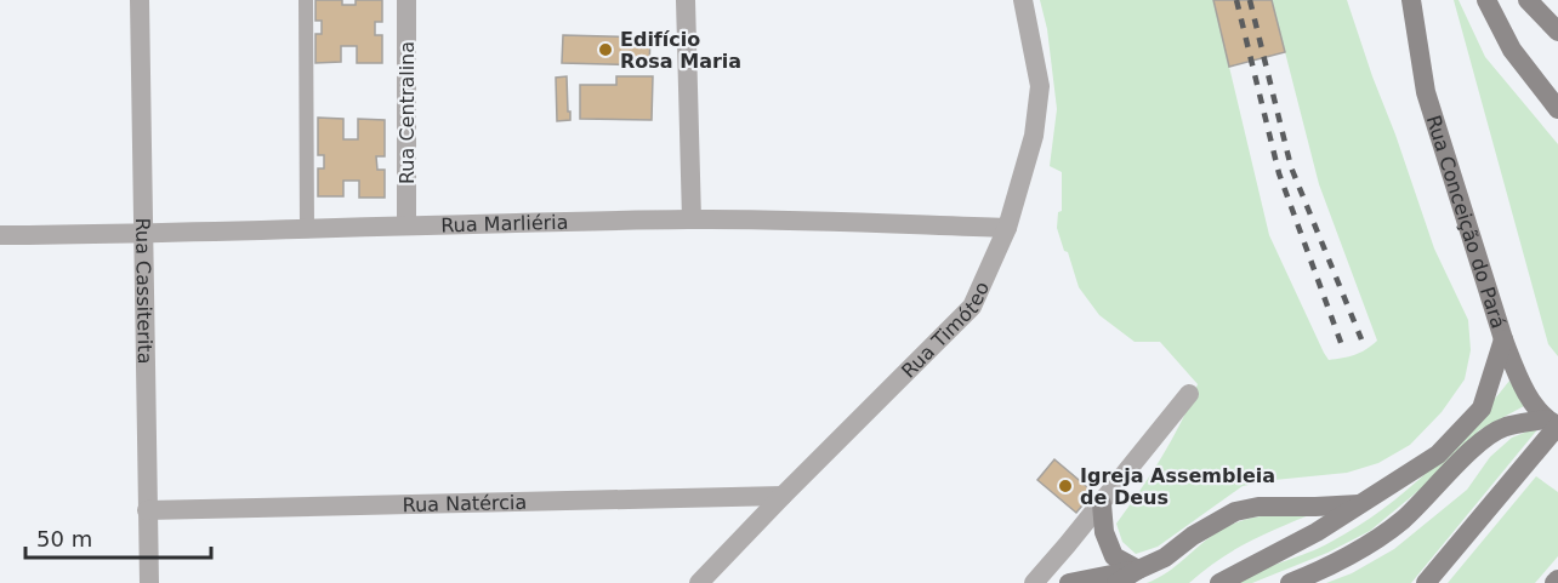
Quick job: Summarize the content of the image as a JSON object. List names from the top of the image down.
{
  "streets": {
    "main road": ["Rua Conceição do Pará"],
    "street": [
      "Rua Centralina",
      "Rua Marliéria",
      "Rua Cassiterita",
      "Rua Timóteo",
      "Rua Natércia"
    ]
  },
  "crossings": [
    ["Rua Centralina", "Rua Marliéria"],
    ["Rua Marliéria", "Rua Cassiterita"],
    ["Rua Marliéria", "Rua Timóteo"],
    ["Rua Cassiterita", "Rua Natércia"],
    ["Rua Timóteo", "Rua Natércia"]
  ],
  "places": ["Edifício Rosa Maria", "Igreja Assembleia de Deus"],
  "scale_bar": "50 m"
}
